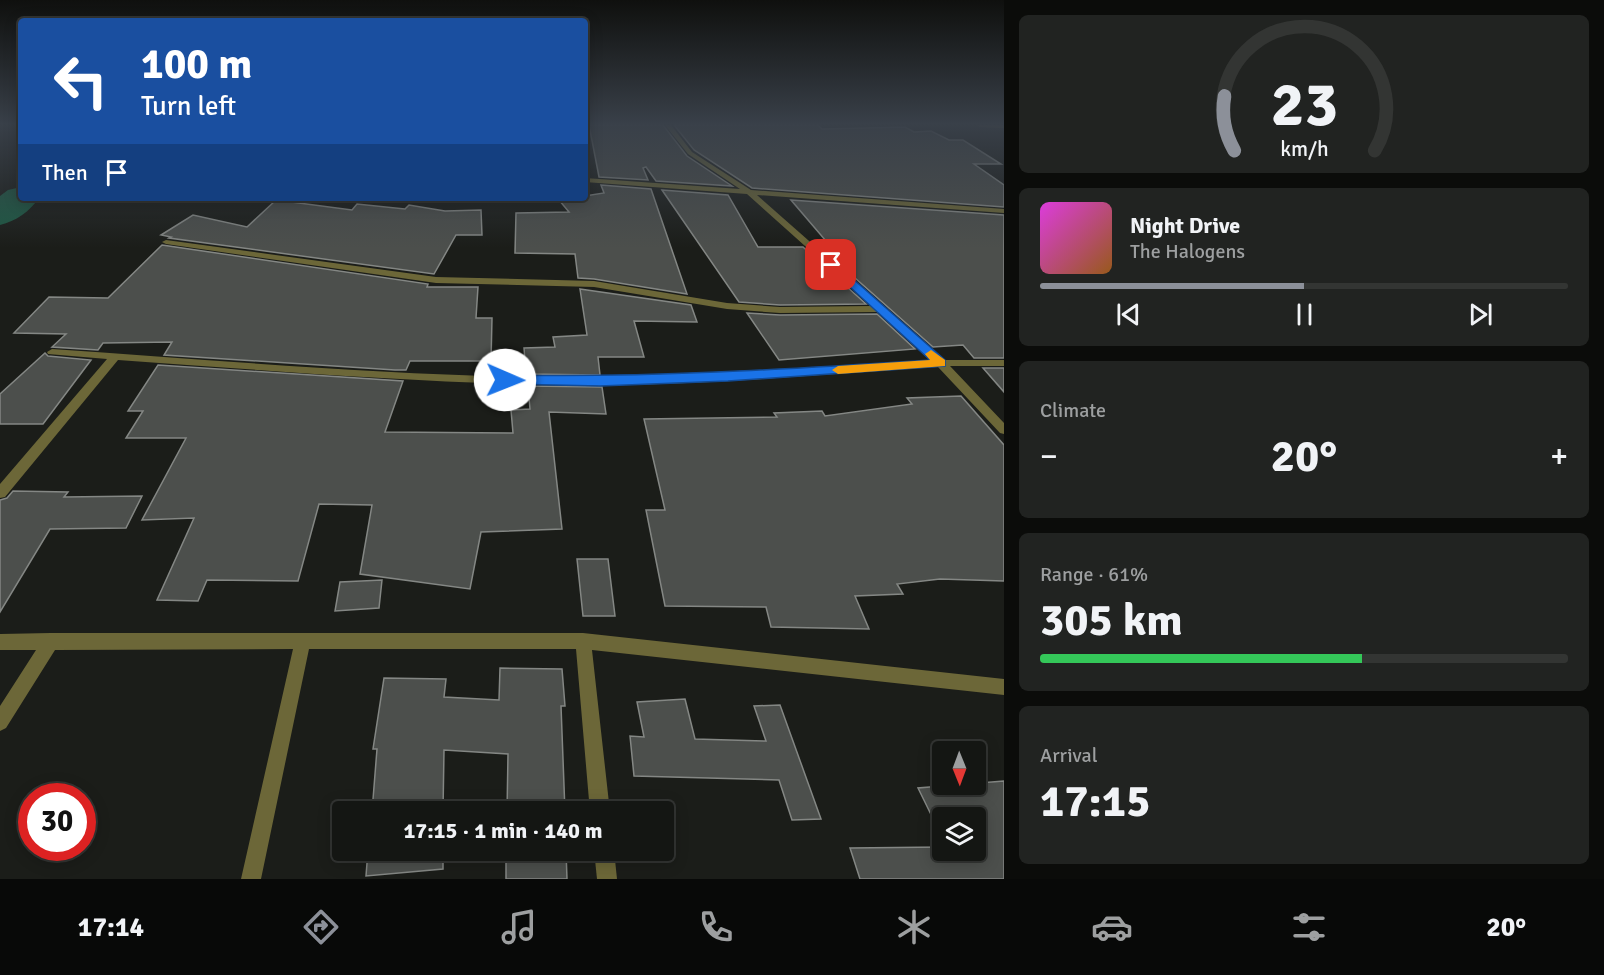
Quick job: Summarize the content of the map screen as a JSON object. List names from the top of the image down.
{
  "north": "bottom",
  "page": {
    "turn": ["100 m", "Turn left"],
    "then": "Then",
    "song": ["Night Drive", "The Halogens"],
    "tile": [
      "Climate",
      ["Range · 61%", "305 km"],
      ["Arrival", "17:15"]
    ],
    "heat": ["−", "20°", "+"],
    "limit": "30",
    "trip": "17:15 · 1 min · 140 m",
    "tabs": ["17:14", "20°"],
    "gauge": ["23", "km/h"]
  }
}
